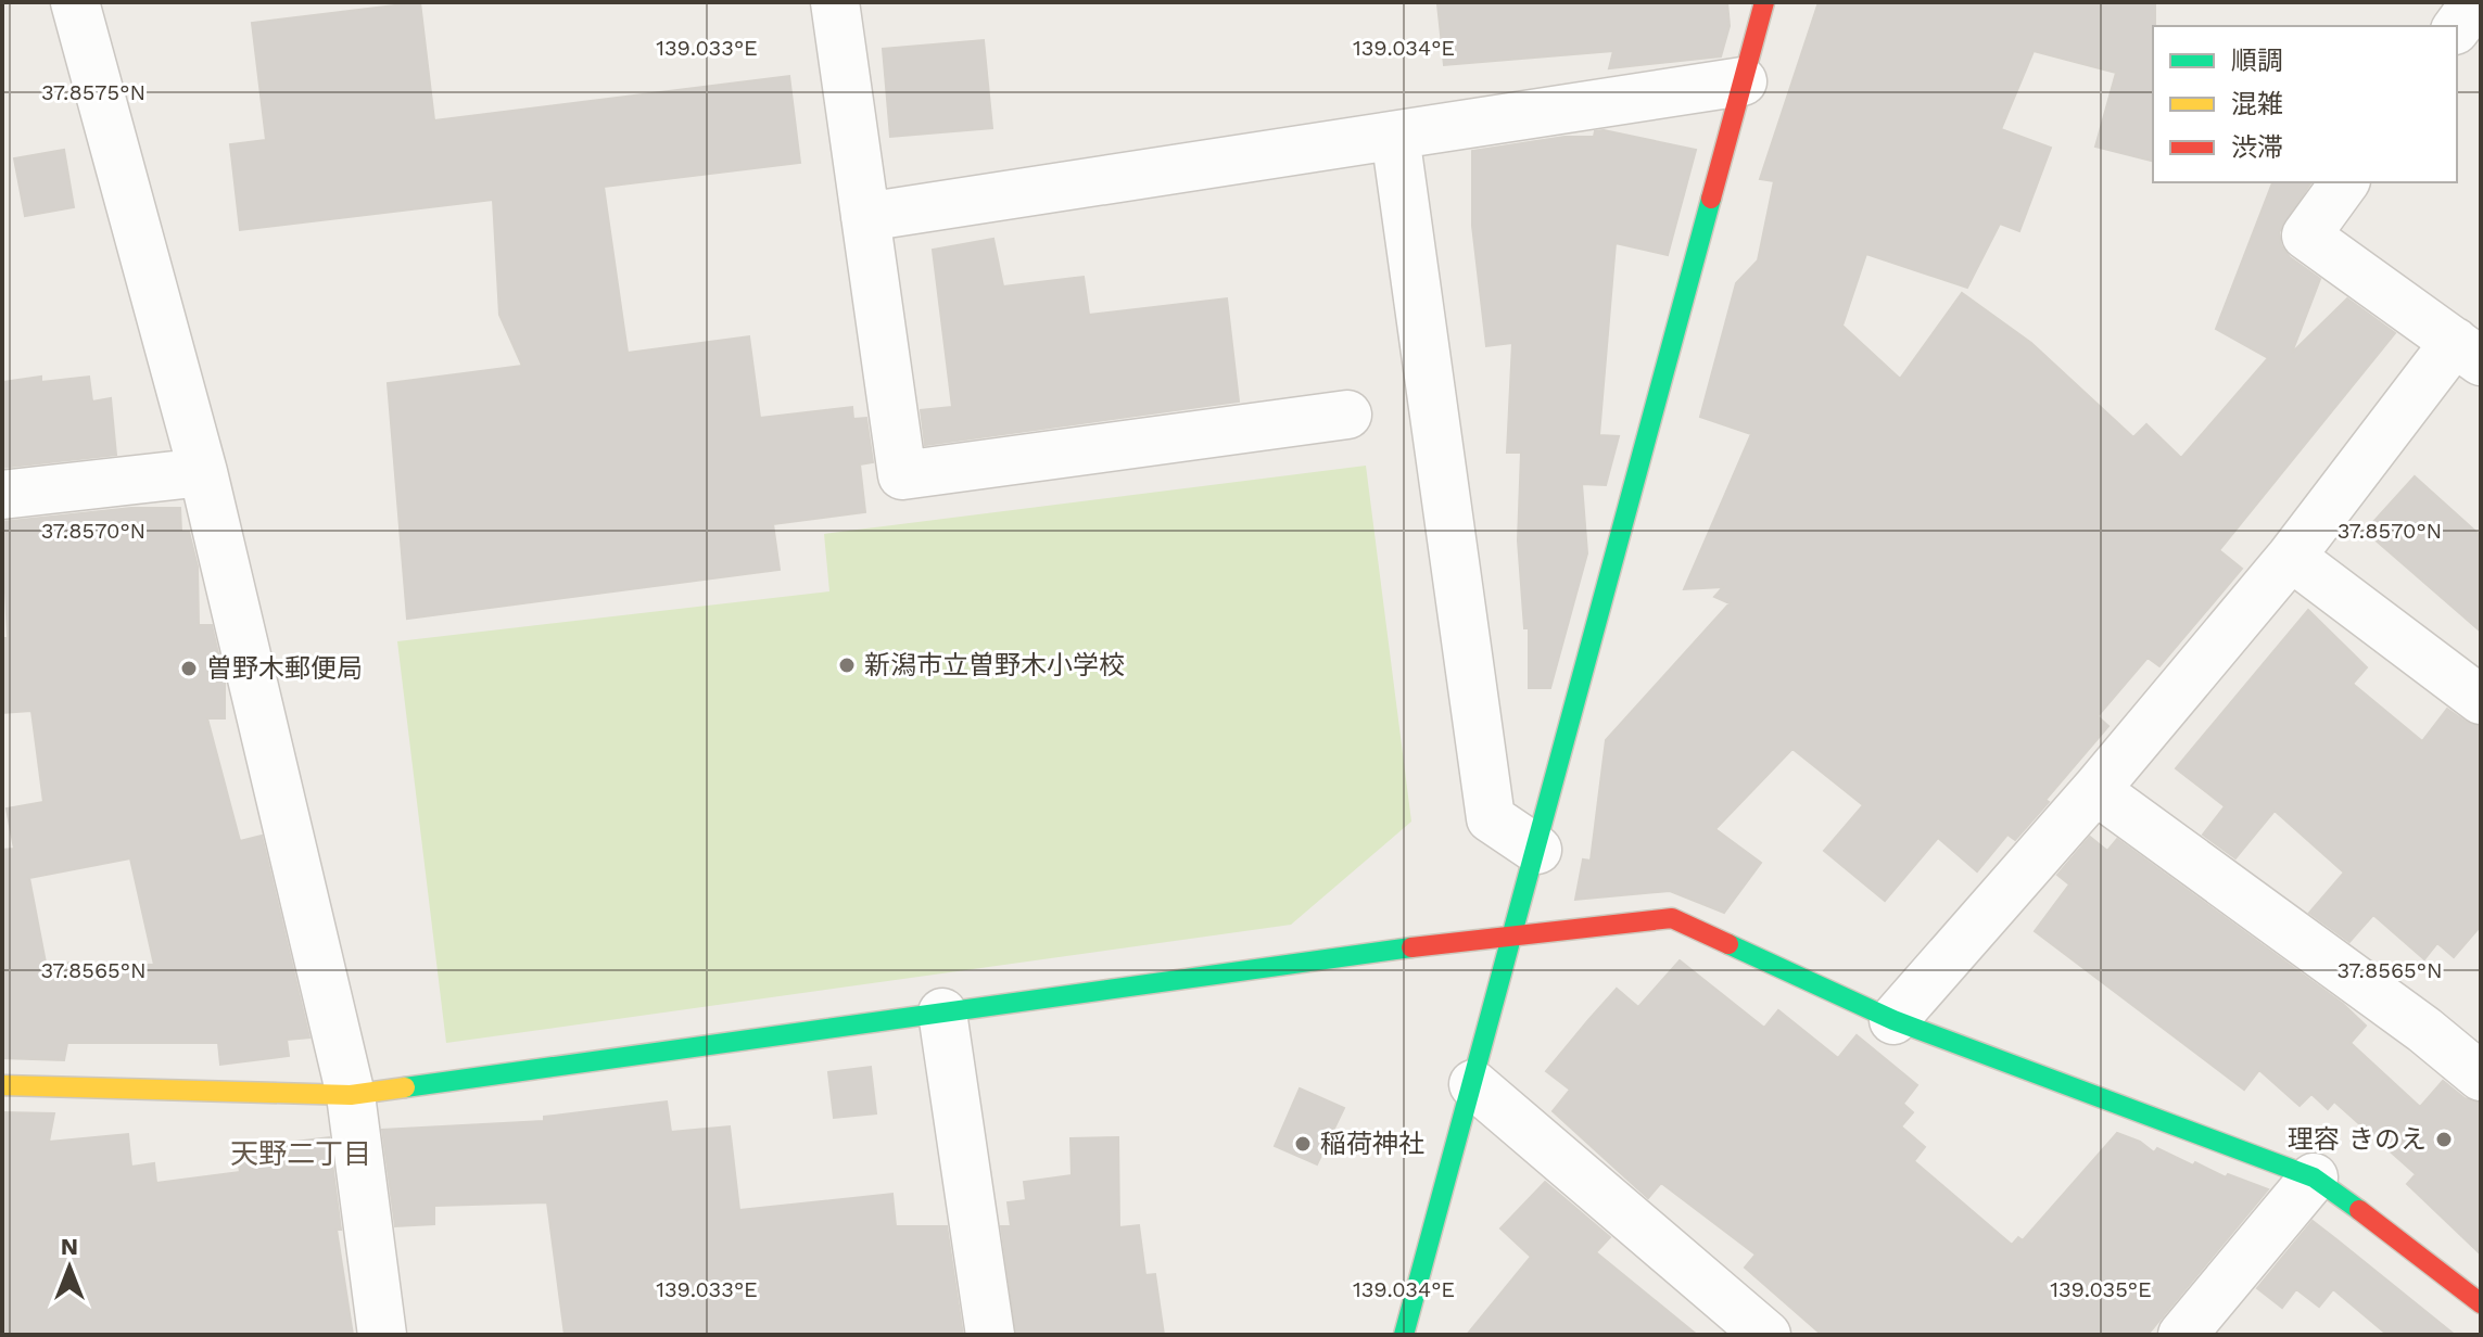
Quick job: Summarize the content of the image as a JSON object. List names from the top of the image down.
{
  "districts": ["天野二丁目"],
  "places": [
    "新潟市立曽野木小学校",
    "曽野木郵便局",
    "理容 きのえ",
    "稲荷神社"
  ],
  "legend": ["順調", "混雑", "渋滞"],
  "north": "top",
  "coordinates": [
    "139.033°E",
    "139.034°E",
    "37.8575°N",
    "37.8570°N",
    "37.8565°N",
    "139.035°E"
  ]
}
